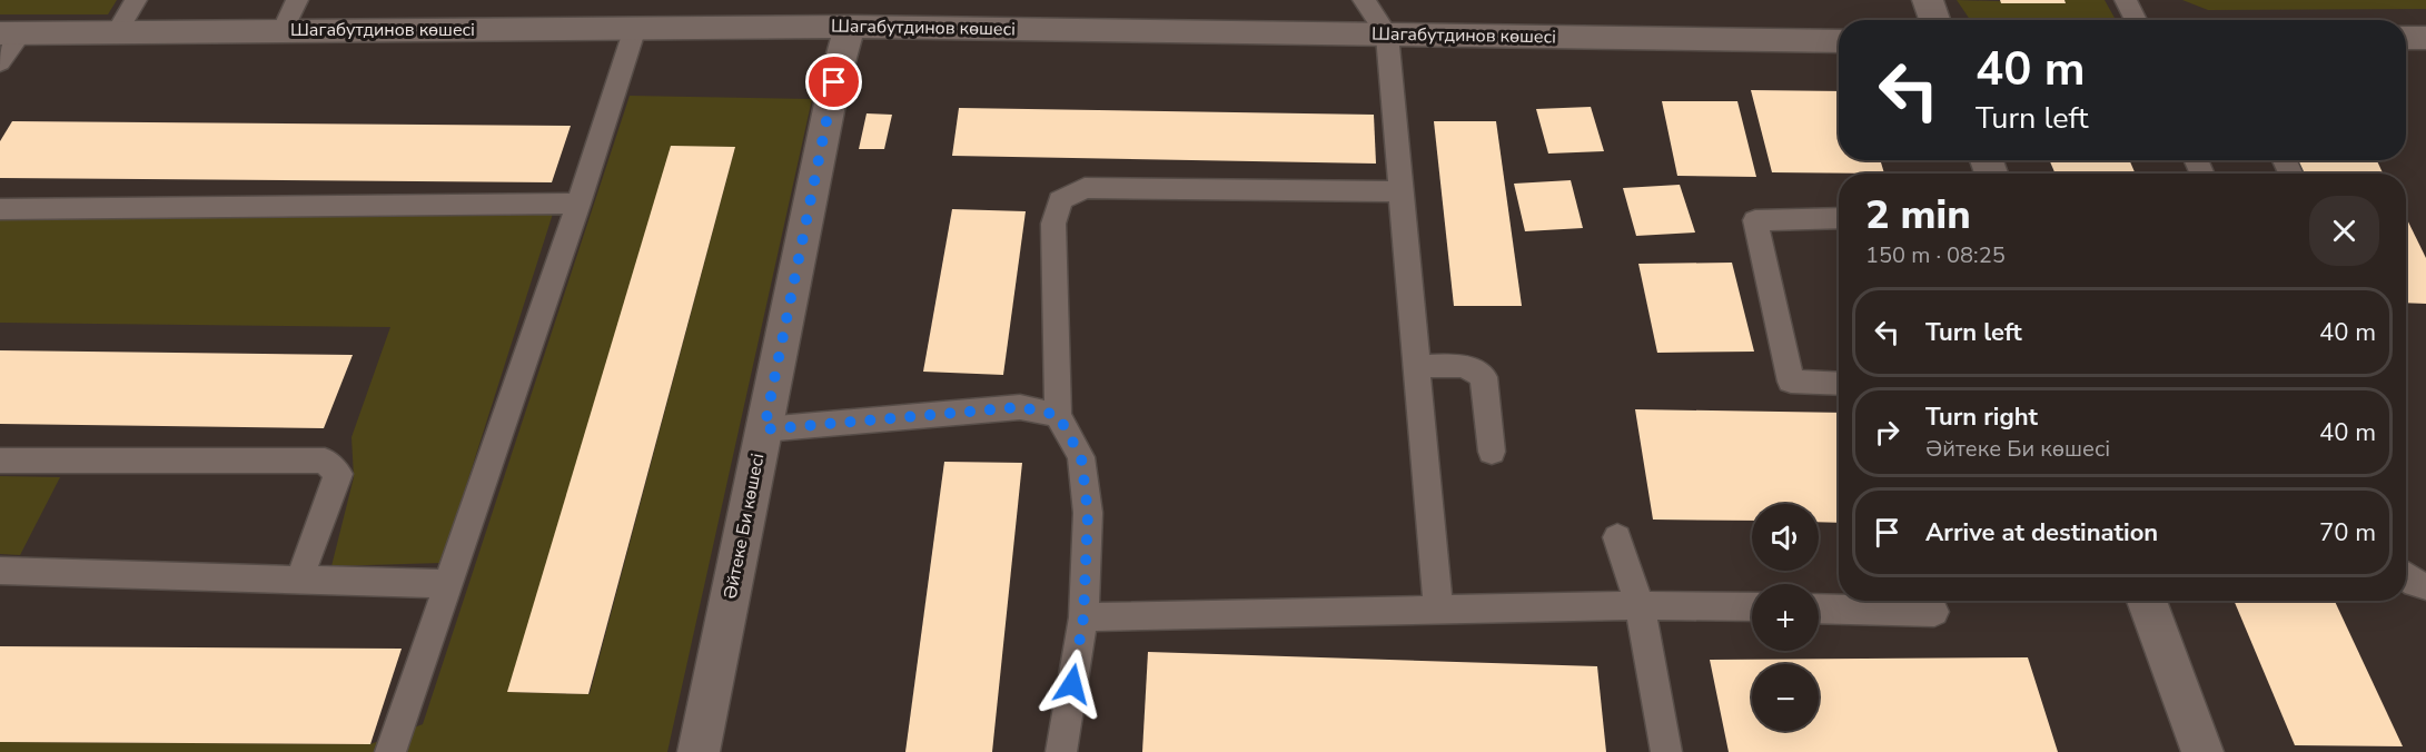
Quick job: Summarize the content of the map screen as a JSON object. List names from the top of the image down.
{
  "streets": {
    "street": ["Шагабутдинов көшесі", "Әйтеке Би көшесі"]
  },
  "crossings": [
    ["Шагабутдинов көшесі", "Әйтеке Би көшесі"]
  ],
  "page": {
    "turn": ["40 m", "Turn left"],
    "heading": ["2 min", "150 m · 08:25"],
    "list": [
      {
        "name": "Turn left",
        "value": "40 m"
      },
      {
        "name": "Turn right",
        "note": "Әйтеке Би көшесі",
        "value": "40 m"
      },
      {
        "name": "Arrive at destination",
        "value": "70 m"
      }
    ],
    "map_buttons": ["+", "−"]
  }
}
